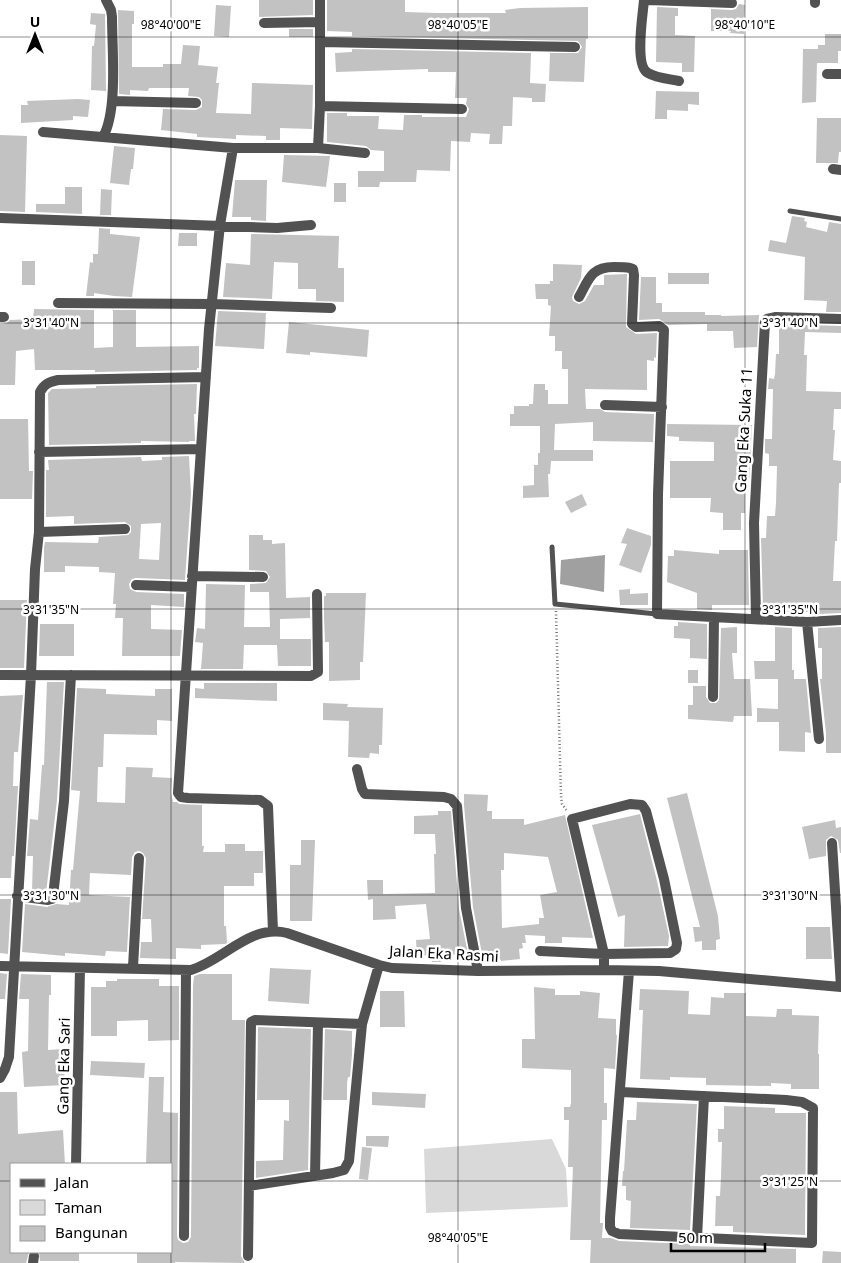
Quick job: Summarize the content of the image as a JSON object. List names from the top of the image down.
{
  "streets": {
    "street": ["Gang Eka Suka 11", "Jalan Eka Rasmi", "Gang Eka Sari"]
  },
  "crossings": [
    ["Jalan Eka Rasmi", "Gang Eka Sari"]
  ],
  "legend": ["Jalan", "Taman", "Bangunan"],
  "scale_bar": "50 m",
  "north": "top",
  "coordinates": [
    "98°40'00\"E",
    "98°40'05\"E",
    "98°40'10\"E",
    "3°31'40\"N",
    "3°31'35\"N",
    "3°31'30\"N",
    "3°31'25\"N"
  ]
}
